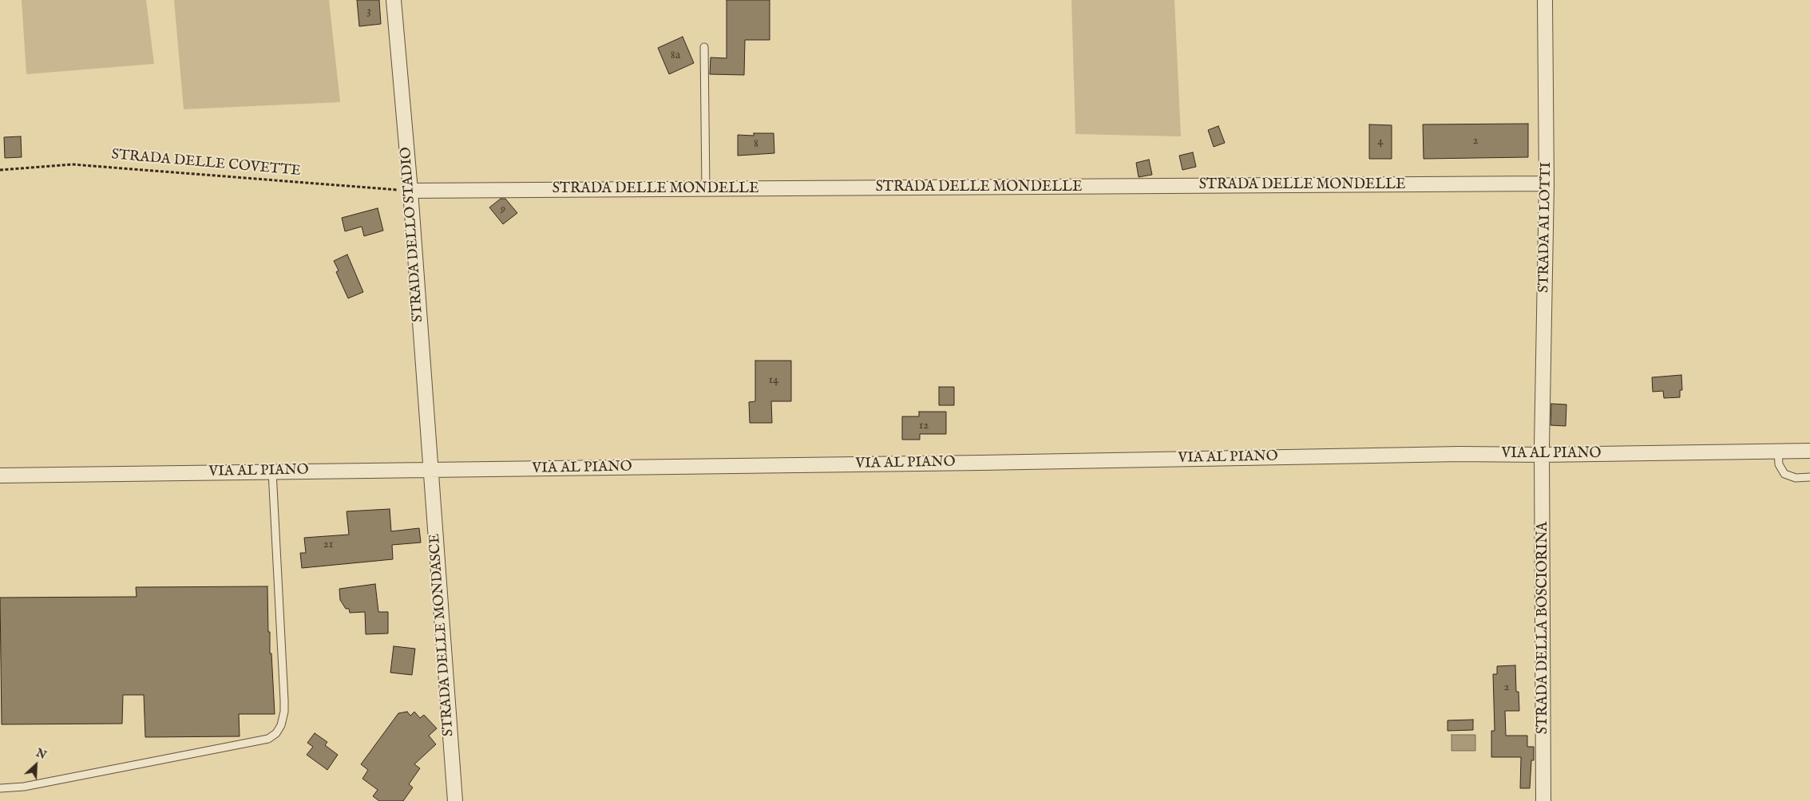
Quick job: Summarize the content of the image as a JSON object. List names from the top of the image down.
{
  "streets": {
    "street": [
      "STRADA DELLE MONDELLE",
      "STRADA AI LOTTI",
      "STRADA DELLO STADIO",
      "VIA AL PIANO",
      "STRADA DELLA BOSCIORINA",
      "STRADA DELLE MONDASCE"
    ],
    "path": ["STRADA DELLE COVETTE"]
  },
  "crossings": [
    ["STRADA DELLE COVETTE", "STRADA DELLE MONDELLE"],
    ["STRADA DELLE COVETTE", "STRADA DELLO STADIO"],
    ["STRADA DELLE MONDELLE", "STRADA AI LOTTI"],
    ["STRADA DELLE MONDELLE", "STRADA DELLO STADIO"],
    ["STRADA AI LOTTI", "VIA AL PIANO"],
    ["STRADA AI LOTTI", "STRADA DELLA BOSCIORINA"],
    ["STRADA DELLO STADIO", "VIA AL PIANO"],
    ["STRADA DELLO STADIO", "STRADA DELLE MONDASCE"],
    ["VIA AL PIANO", "STRADA DELLA BOSCIORINA"],
    ["VIA AL PIANO", "STRADA DELLE MONDASCE"]
  ],
  "house_numbers": [
    "3",
    "8a",
    "2",
    "4",
    "8",
    "9",
    "14",
    "12",
    "21",
    "2"
  ],
  "north": "top right"
}
